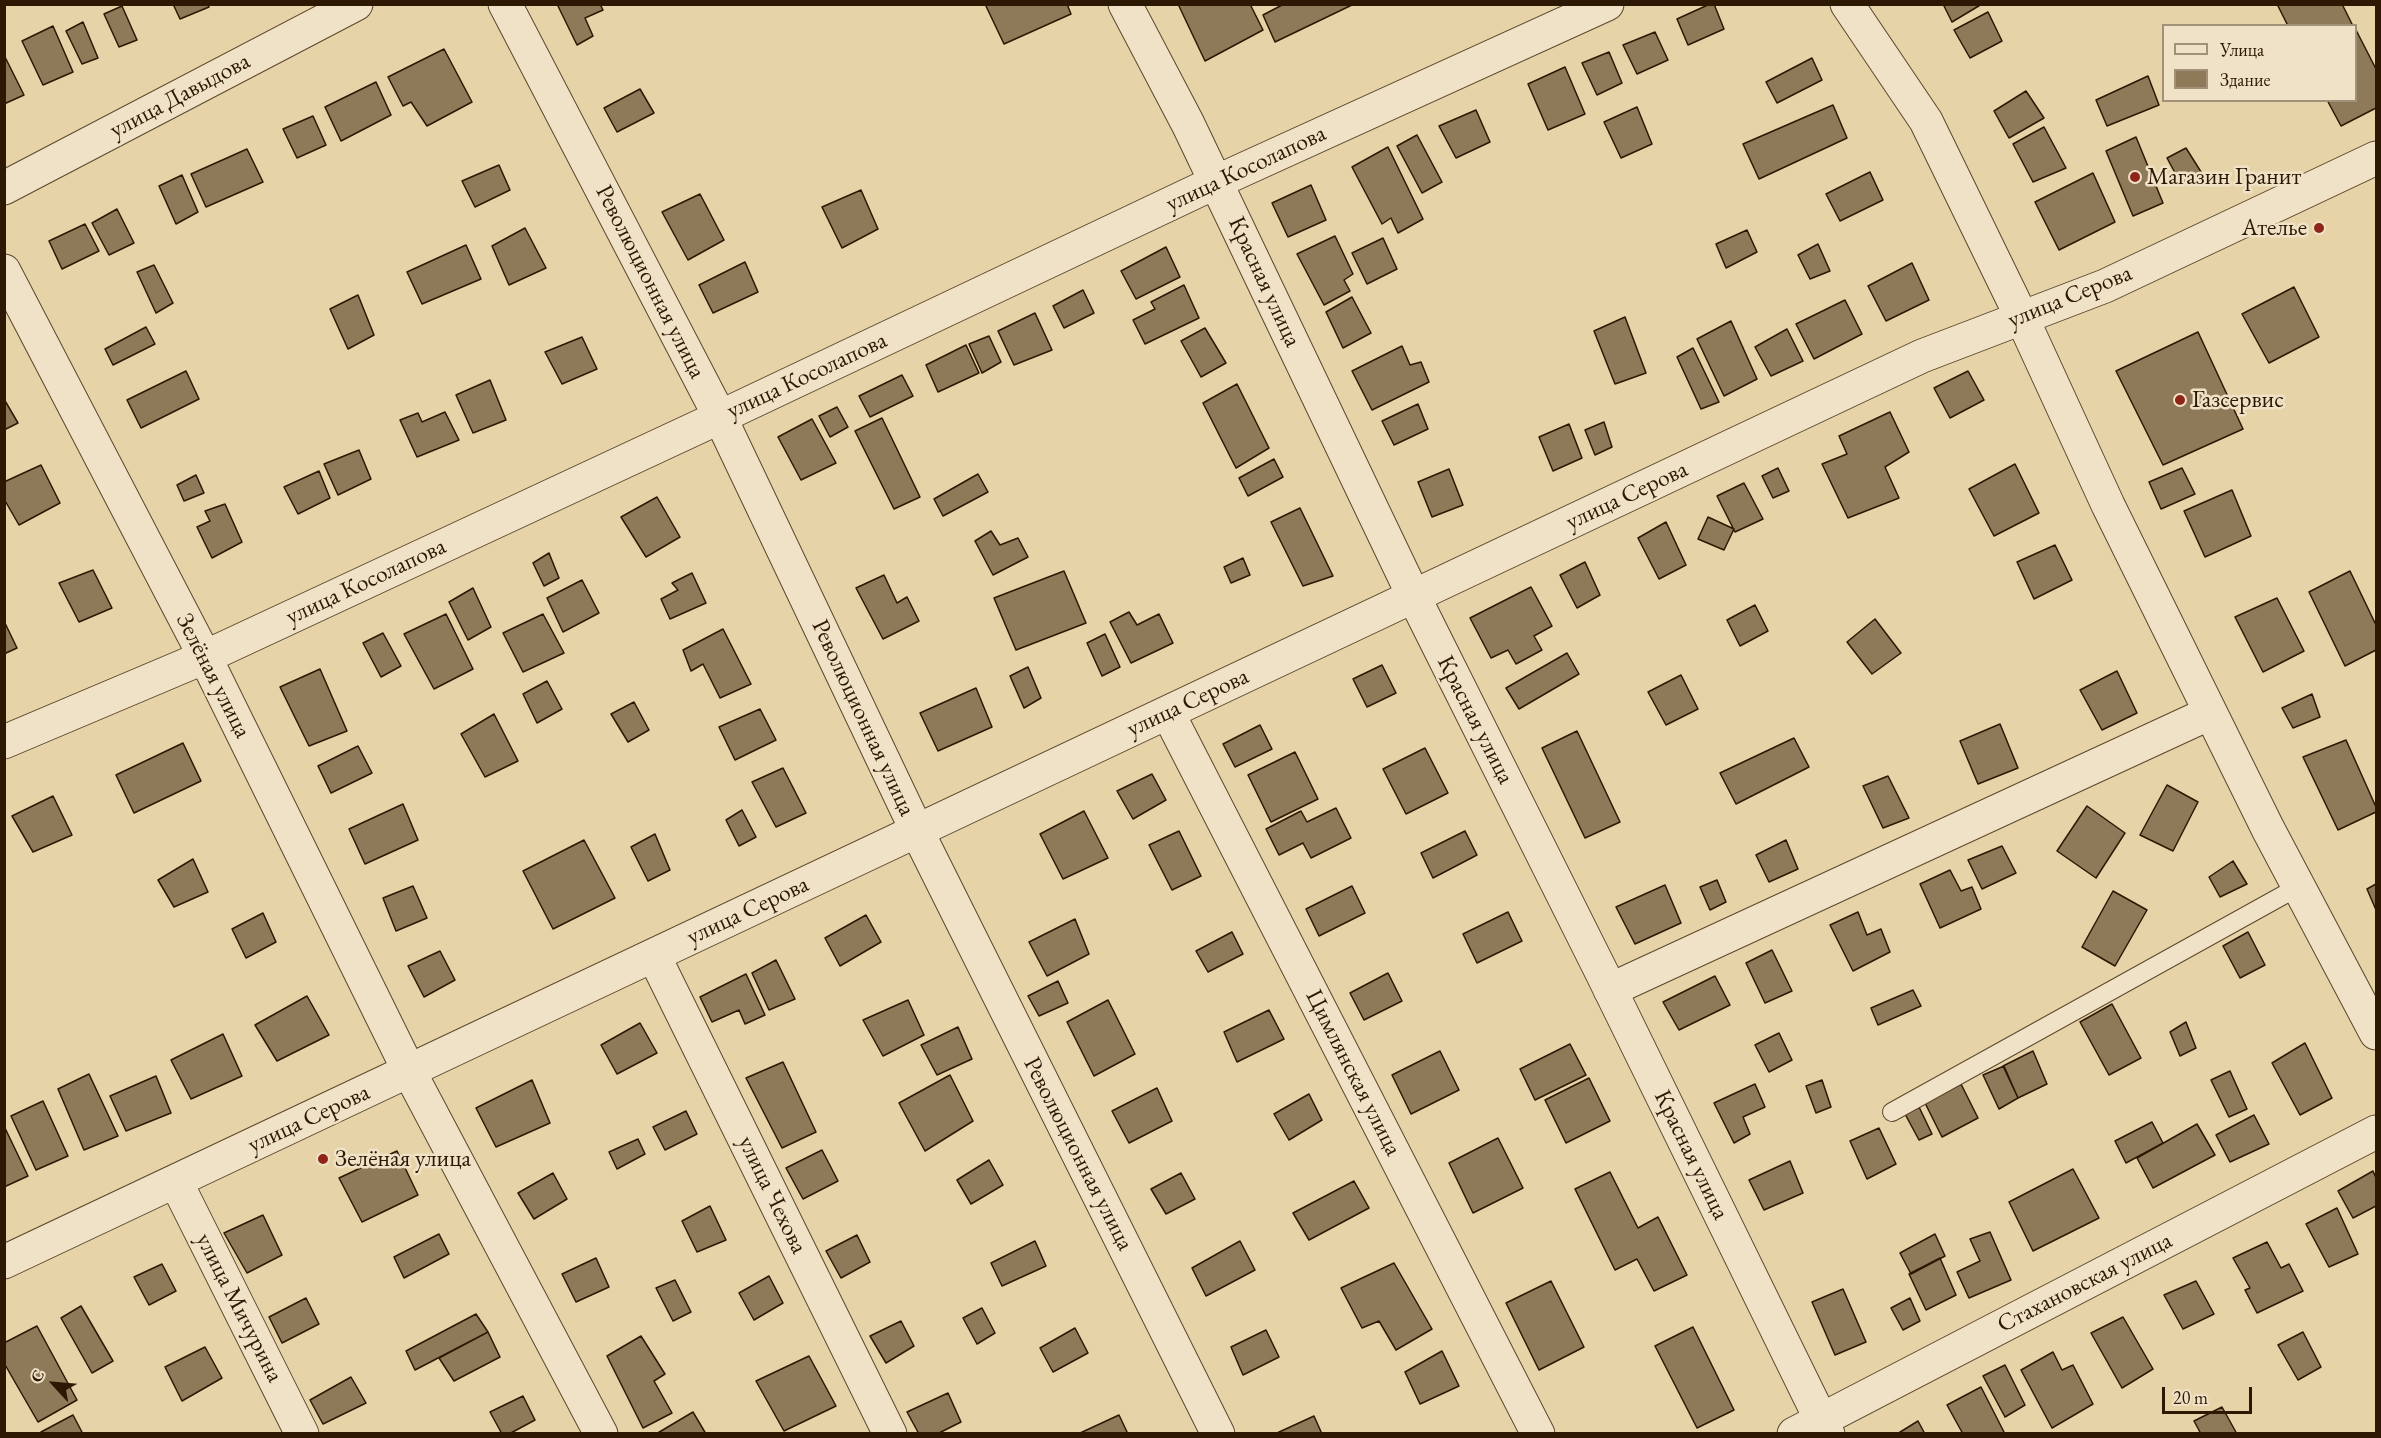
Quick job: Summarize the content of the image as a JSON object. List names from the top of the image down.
{
  "streets": {
    "street": [
      "улица Давыдова",
      "улица Косолапова",
      "Революционная улица",
      "Красная улица",
      "улица Серова",
      "Зелёная улица",
      "Цимлянская улица",
      "улица Чехова",
      "Стахановская улица",
      "улица Мичурина"
    ]
  },
  "crossings": [
    ["улица Косолапова", "Революционная улица"],
    ["улица Косолапова", "Красная улица"],
    ["улица Косолапова", "Зелёная улица"],
    ["Революционная улица", "улица Серова"],
    ["Красная улица", "улица Серова"],
    ["Красная улица", "Стахановская улица"],
    ["улица Серова", "Зелёная улица"],
    ["улица Серова", "Цимлянская улица"],
    ["улица Серова", "улица Чехова"],
    ["улица Серова", "улица Мичурина"]
  ],
  "places": [
    "Магазин Гранит",
    "Ателье",
    "Газсервис",
    "Зелёная улица"
  ],
  "legend": ["Улица", "Здание"],
  "scale_bar": "20 m",
  "north": "top left"
}
